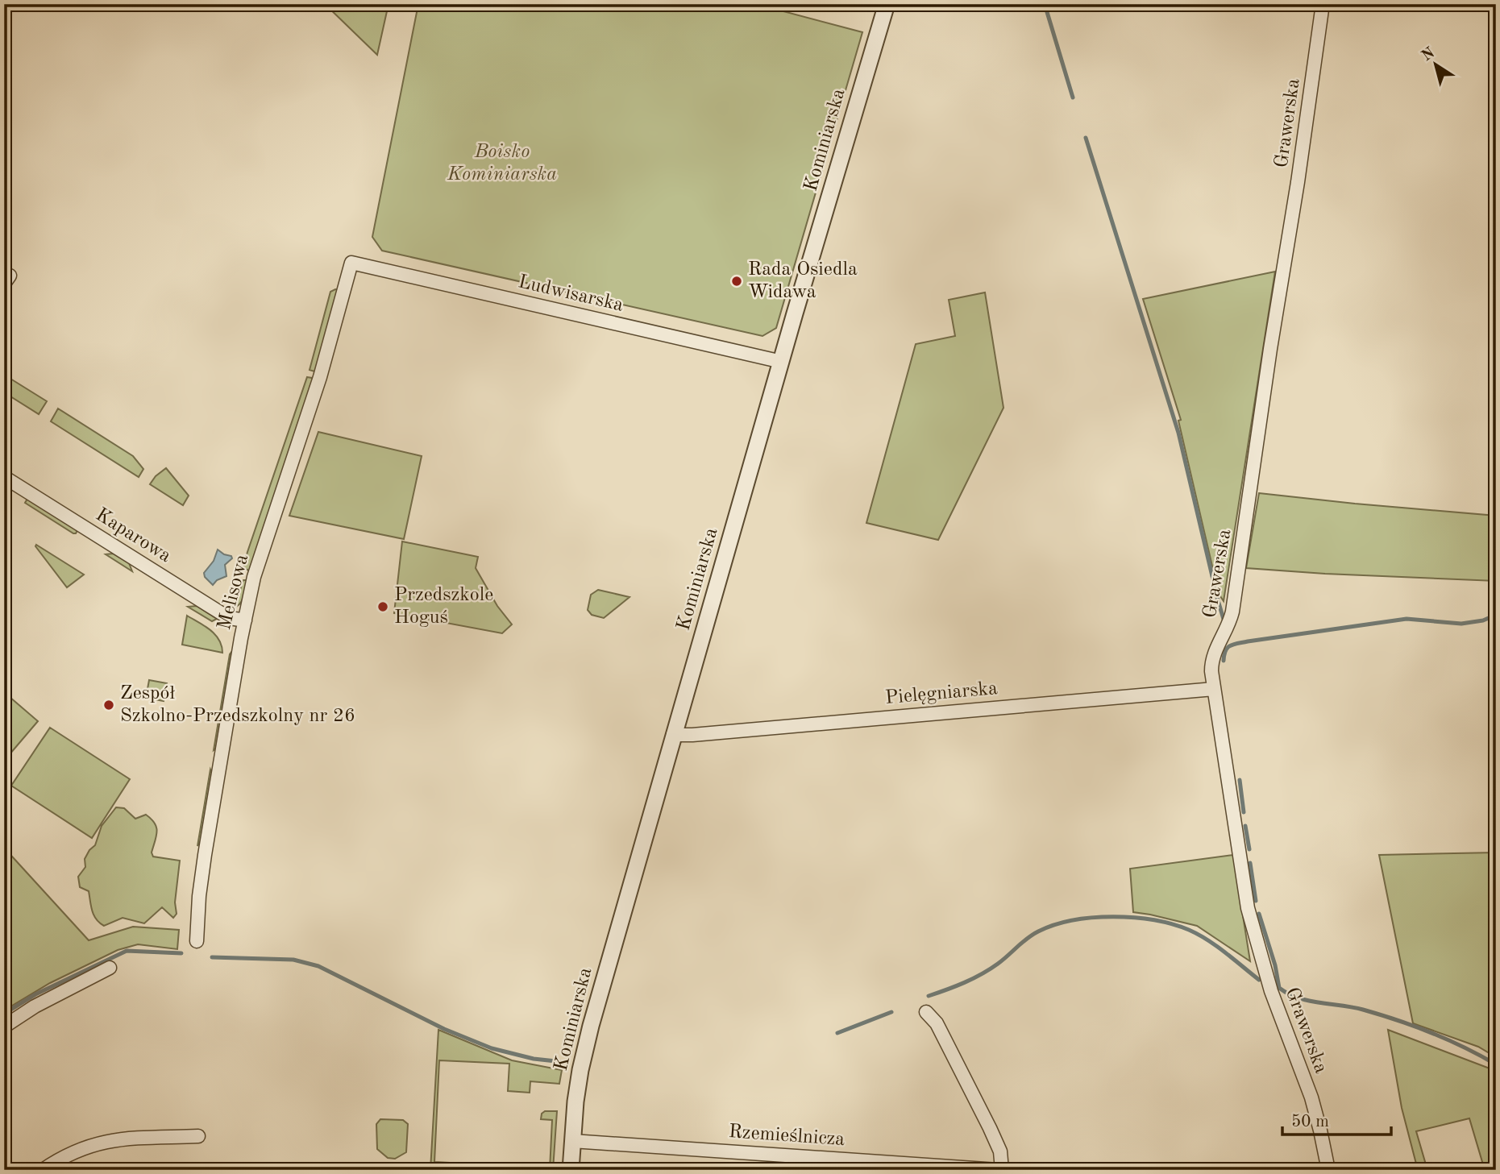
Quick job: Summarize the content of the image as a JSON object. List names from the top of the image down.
{
  "streets": {
    "street": [
      "Grawerska",
      "Kominiarska",
      "Ludwisarska",
      "Kaparowa",
      "Melisowa",
      "Pielęgniarska",
      "Rzemieślnicza"
    ]
  },
  "crossings": [
    ["Grawerska", "Pielęgniarska"],
    ["Kominiarska", "Ludwisarska"],
    ["Kominiarska", "Pielęgniarska"],
    ["Kominiarska", "Rzemieślnicza"],
    ["Ludwisarska", "Melisowa"],
    ["Kaparowa", "Melisowa"]
  ],
  "parks": ["Boisko Kominiarska"],
  "places": ["Rada Osiedla Widawa", "Przedszkole Hoguś", "Zespół Szkolno-Przedszkolny nr 26"],
  "scale_bar": "50 m",
  "north": "top left"
}
